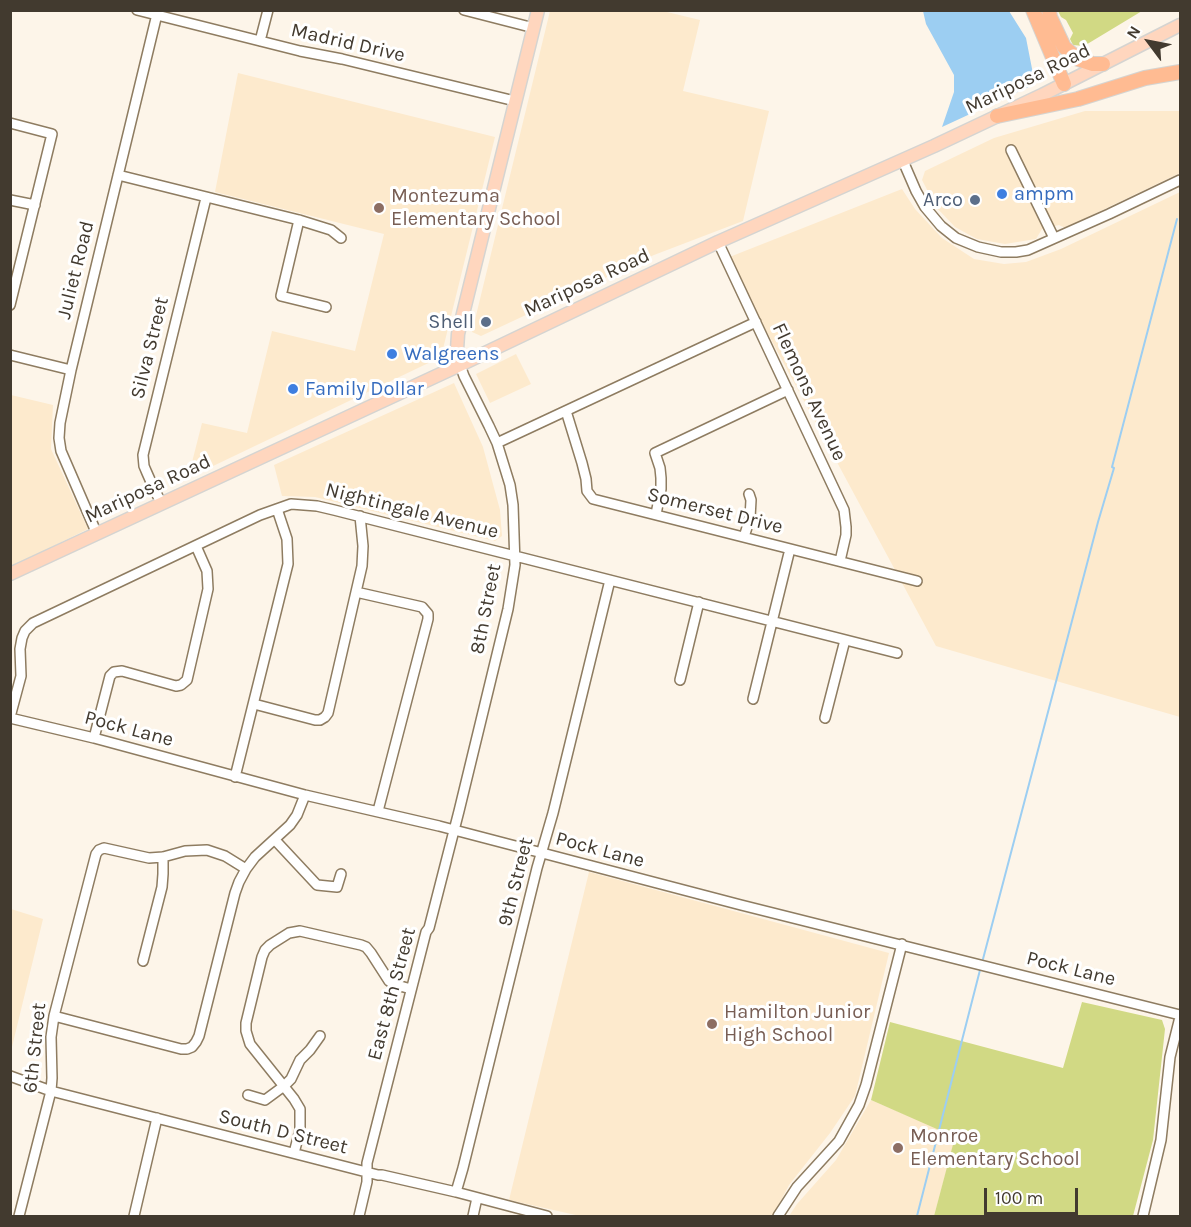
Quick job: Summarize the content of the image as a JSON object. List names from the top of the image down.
{
  "streets": {
    "main road": ["Mariposa Road"],
    "street": [
      "Madrid Drive",
      "Juliet Road",
      "Silva Street",
      "Flemons Avenue",
      "Nightingale Avenue",
      "Somerset Drive",
      "8th Street",
      "Pock Lane",
      "9th Street",
      "East 8th Street",
      "6th Street",
      "South D Street"
    ]
  },
  "crossings": [
    ["Madrid Drive", "Juliet Road"],
    ["Mariposa Road", "Juliet Road"],
    ["Mariposa Road", "Silva Street"],
    ["Mariposa Road", "Flemons Avenue"],
    ["Mariposa Road", "8th Street"],
    ["Flemons Avenue", "Somerset Drive"],
    ["Nightingale Avenue", "8th Street"],
    ["Nightingale Avenue", "Pock Lane"],
    ["Nightingale Avenue", "9th Street"],
    ["8th Street", "Pock Lane"],
    ["8th Street", "East 8th Street"],
    ["Pock Lane", "9th Street"],
    ["Pock Lane", "East 8th Street"],
    ["9th Street", "South D Street"],
    ["East 8th Street", "South D Street"],
    ["6th Street", "South D Street"]
  ],
  "places": [
    "ampm",
    "Arco",
    "Montezuma Elementary School",
    "Shell",
    "Walgreens",
    "Family Dollar",
    "Hamilton Junior High School",
    "Monroe Elementary School"
  ],
  "scale_bar": "100 m",
  "north": "top left"
}
